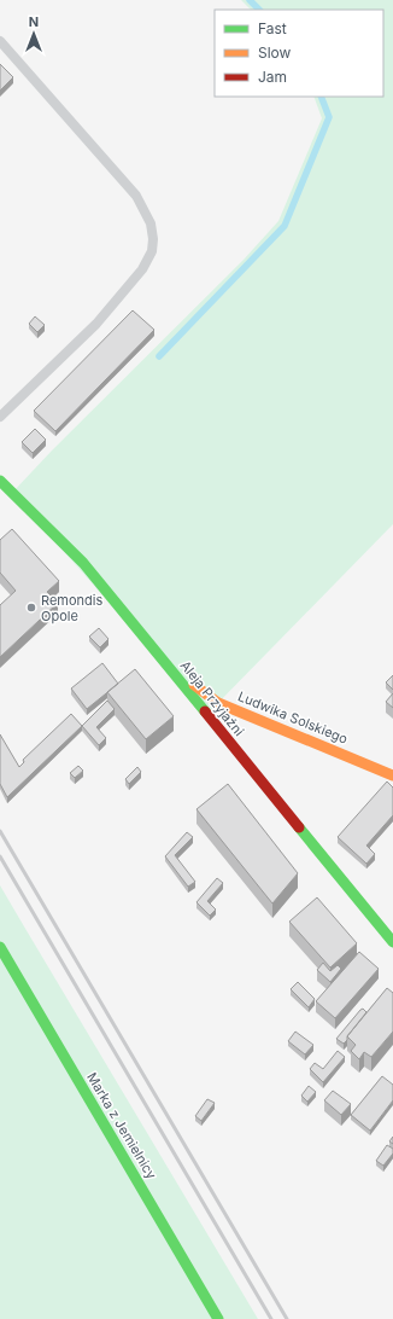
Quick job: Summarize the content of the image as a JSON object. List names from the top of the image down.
{
  "streets": {
    "street": ["Aleja Przyjaźni", "Ludwika Solskiego", "Marka z Jemielnicy"]
  },
  "crossings": [
    ["Aleja Przyjaźni", "Ludwika Solskiego"]
  ],
  "places": ["Remondis Opole"],
  "legend": ["Fast", "Slow", "Jam"],
  "north": "top"
}
